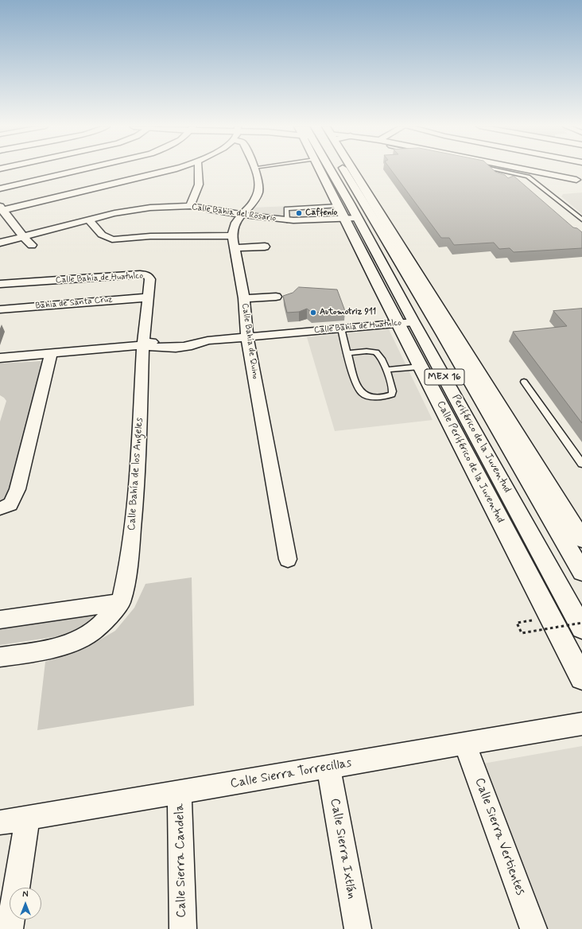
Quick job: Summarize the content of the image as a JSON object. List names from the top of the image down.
{
  "streets": {
    "main road": ["MEX 16", "Periférico de la Juventud", "Calle Periférico de la Juventud"],
    "street": [
      "Calle Bahia del Rosario",
      "Calle Bahía de Huatulco",
      "Bahía de Santa Cruz",
      "Calle Bahía de Quino",
      "Calle Bahía de los Angeles",
      "Calle Sierra Torrecillas",
      "Calle Sierra Vertientes",
      "Calle Sierra Ixtlán",
      "Calle Sierra Candela"
    ]
  },
  "crossings": [
    ["Calle Bahia del Rosario", "Calle Bahía de Quino"],
    ["Calle Bahia del Rosario", "Periférico de la Juventud"],
    ["Calle Bahia del Rosario", "Calle Periférico de la Juventud"],
    ["Calle Bahía de Huatulco", "Bahía de Santa Cruz"],
    ["Calle Bahía de Huatulco", "Calle Bahía de Quino"],
    ["Calle Bahía de Huatulco", "Periférico de la Juventud"],
    ["Calle Bahía de Huatulco", "Calle Periférico de la Juventud"],
    ["Calle Bahía de Huatulco", "Calle Bahía de los Angeles"],
    ["Periférico de la Juventud", "Calle Periférico de la Juventud"],
    ["Calle Sierra Torrecillas", "Calle Sierra Vertientes"],
    ["Calle Sierra Torrecillas", "Calle Sierra Ixtlán"],
    ["Calle Sierra Torrecillas", "Calle Sierra Candela"]
  ],
  "places": ["Caffenio", "Automotriz 911"],
  "north": "top"
}
